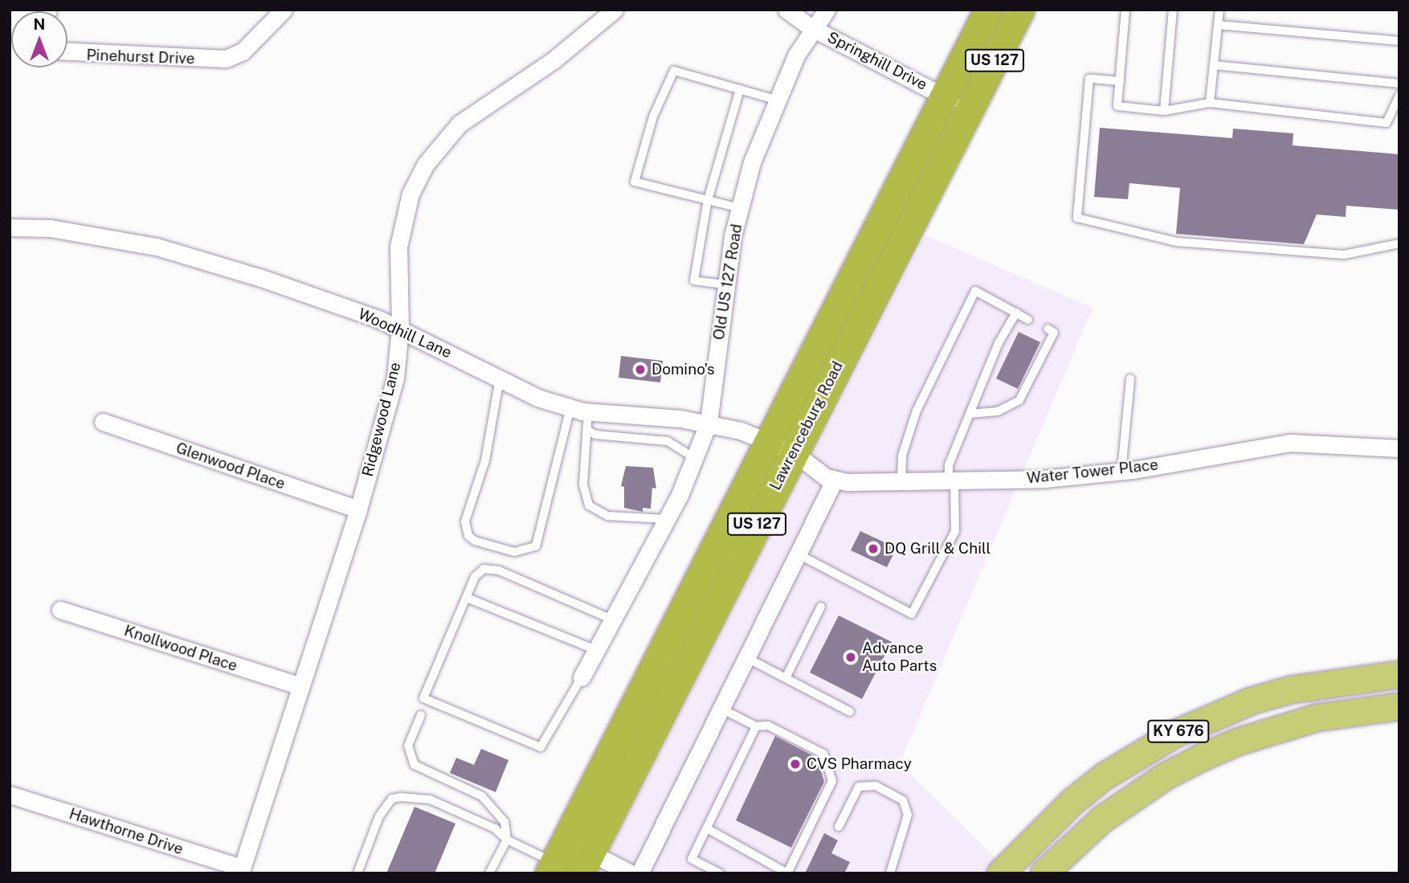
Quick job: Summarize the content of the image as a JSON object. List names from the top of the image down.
{
  "streets": {
    "highway": ["US 127", "Lawrenceburg Road"],
    "main road": ["KY 676"],
    "street": [
      "Pinehurst Drive",
      "Springhill Drive",
      "Old US 127 Road",
      "Woodhill Lane",
      "Ridgewood Lane",
      "Glenwood Place",
      "Water Tower Place",
      "Knollwood Place",
      "Hawthorne Drive"
    ]
  },
  "crossings": [
    ["Springhill Drive", "Old US 127 Road"],
    ["Springhill Drive", "Lawrenceburg Road"],
    ["Old US 127 Road", "Woodhill Lane"],
    ["Woodhill Lane", "Ridgewood Lane"],
    ["Woodhill Lane", "Lawrenceburg Road"],
    ["Woodhill Lane", "Water Tower Place"],
    ["Ridgewood Lane", "Glenwood Place"],
    ["Ridgewood Lane", "Knollwood Place"],
    ["Ridgewood Lane", "Hawthorne Drive"],
    ["Lawrenceburg Road", "Water Tower Place"]
  ],
  "places": [
    "Domino's",
    "DQ Grill & Chill",
    "Advance Auto Parts",
    "CVS Pharmacy"
  ],
  "north": "top"
}
